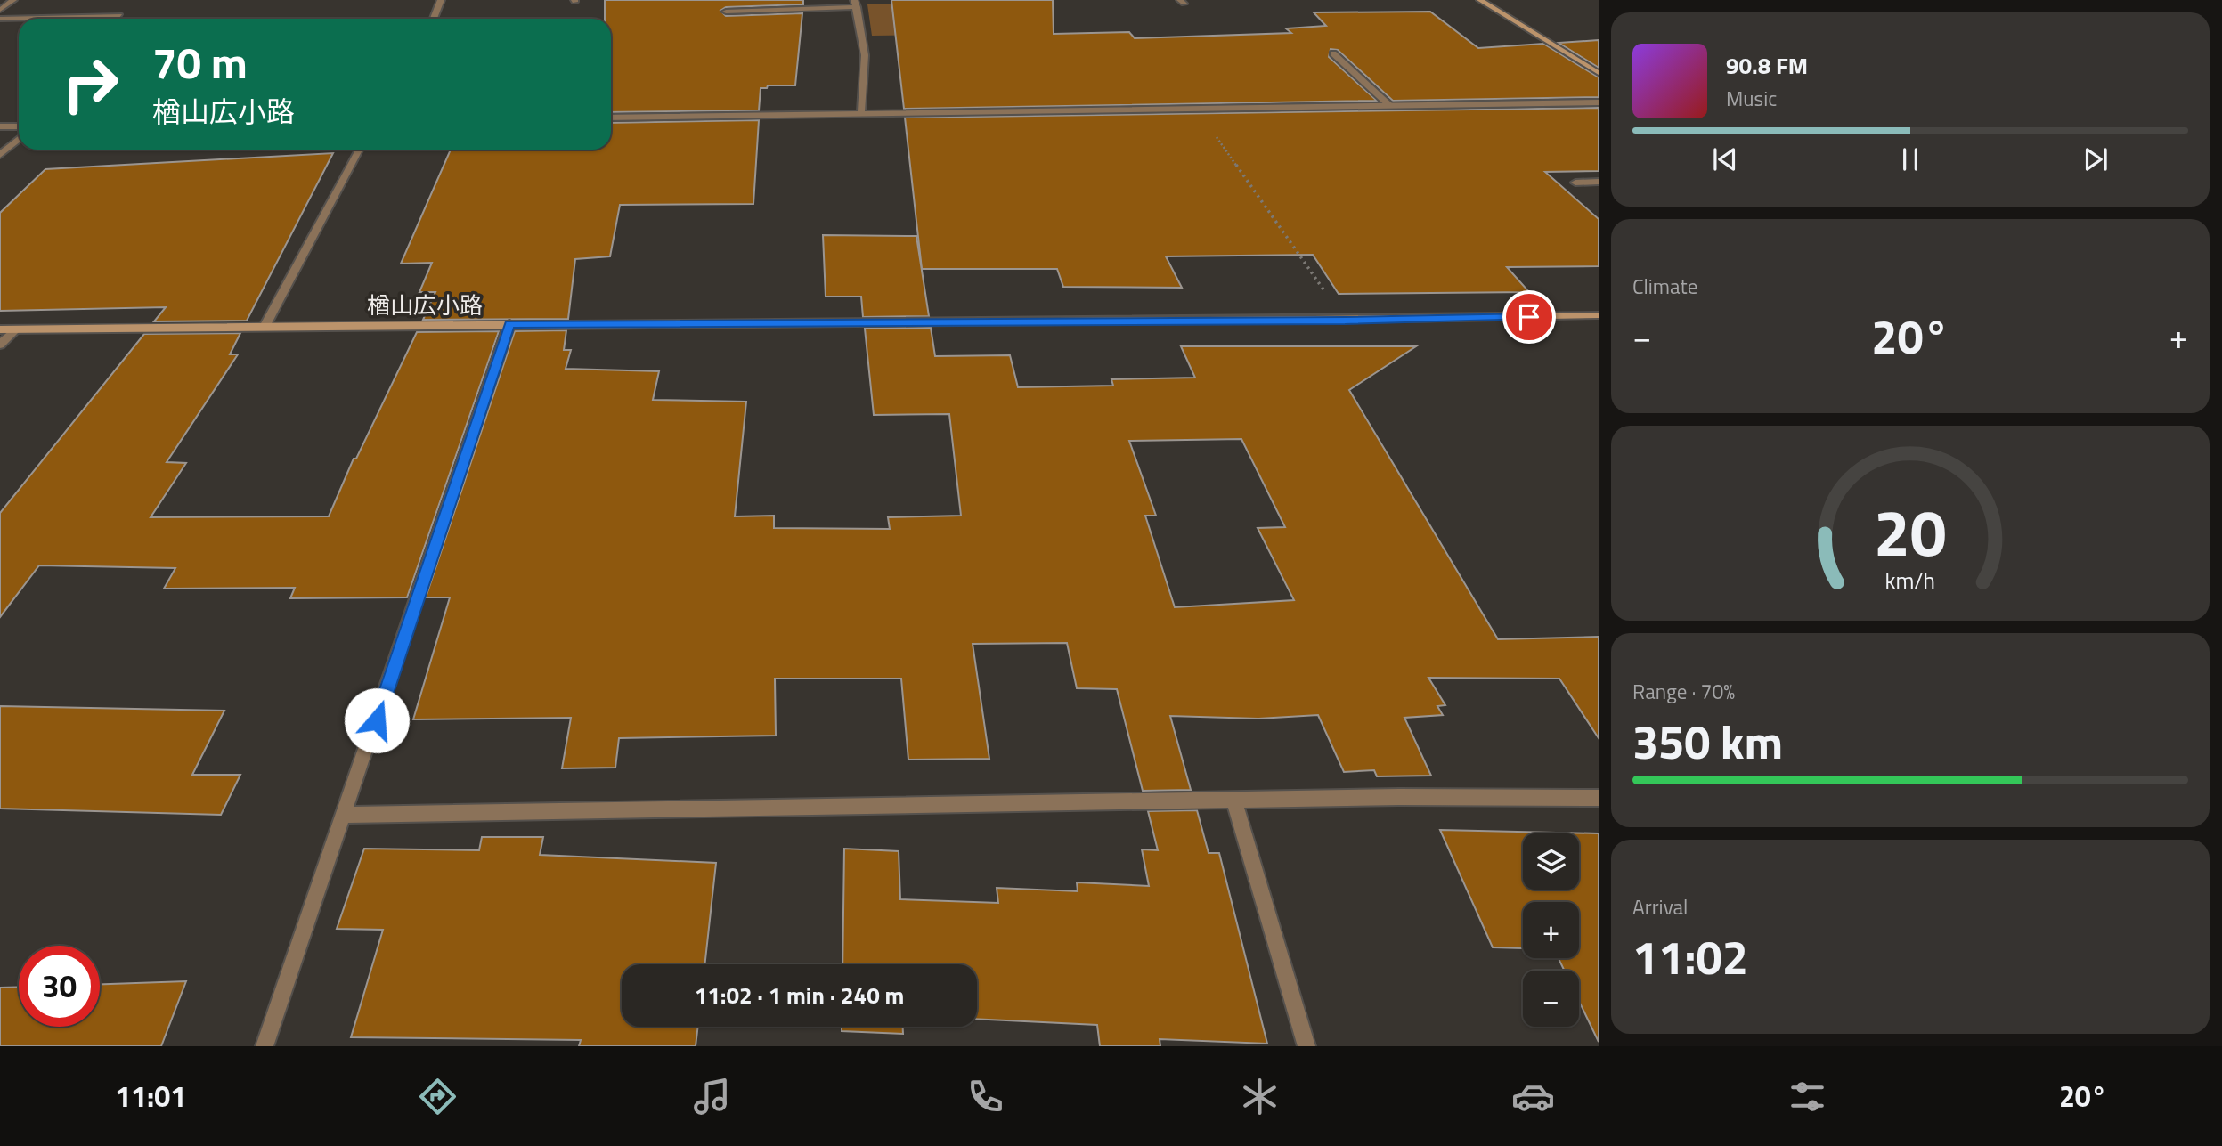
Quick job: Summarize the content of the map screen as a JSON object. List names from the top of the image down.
{
  "streets": {
    "street": ["楢山広小路"]
  },
  "page": {
    "turn": ["70 m", "楢山広小路"],
    "song": ["90.8 FM", "Music"],
    "tile": [
      "Climate",
      ["Range · 70%", "350 km"],
      ["Arrival", "11:02"]
    ],
    "heat": ["−", "20°", "+"],
    "map_buttons": ["+", "−"],
    "limit": "30",
    "trip": "11:02 · 1 min · 240 m",
    "tabs": ["11:01", "20°"],
    "gauge": ["20", "km/h"]
  }
}
